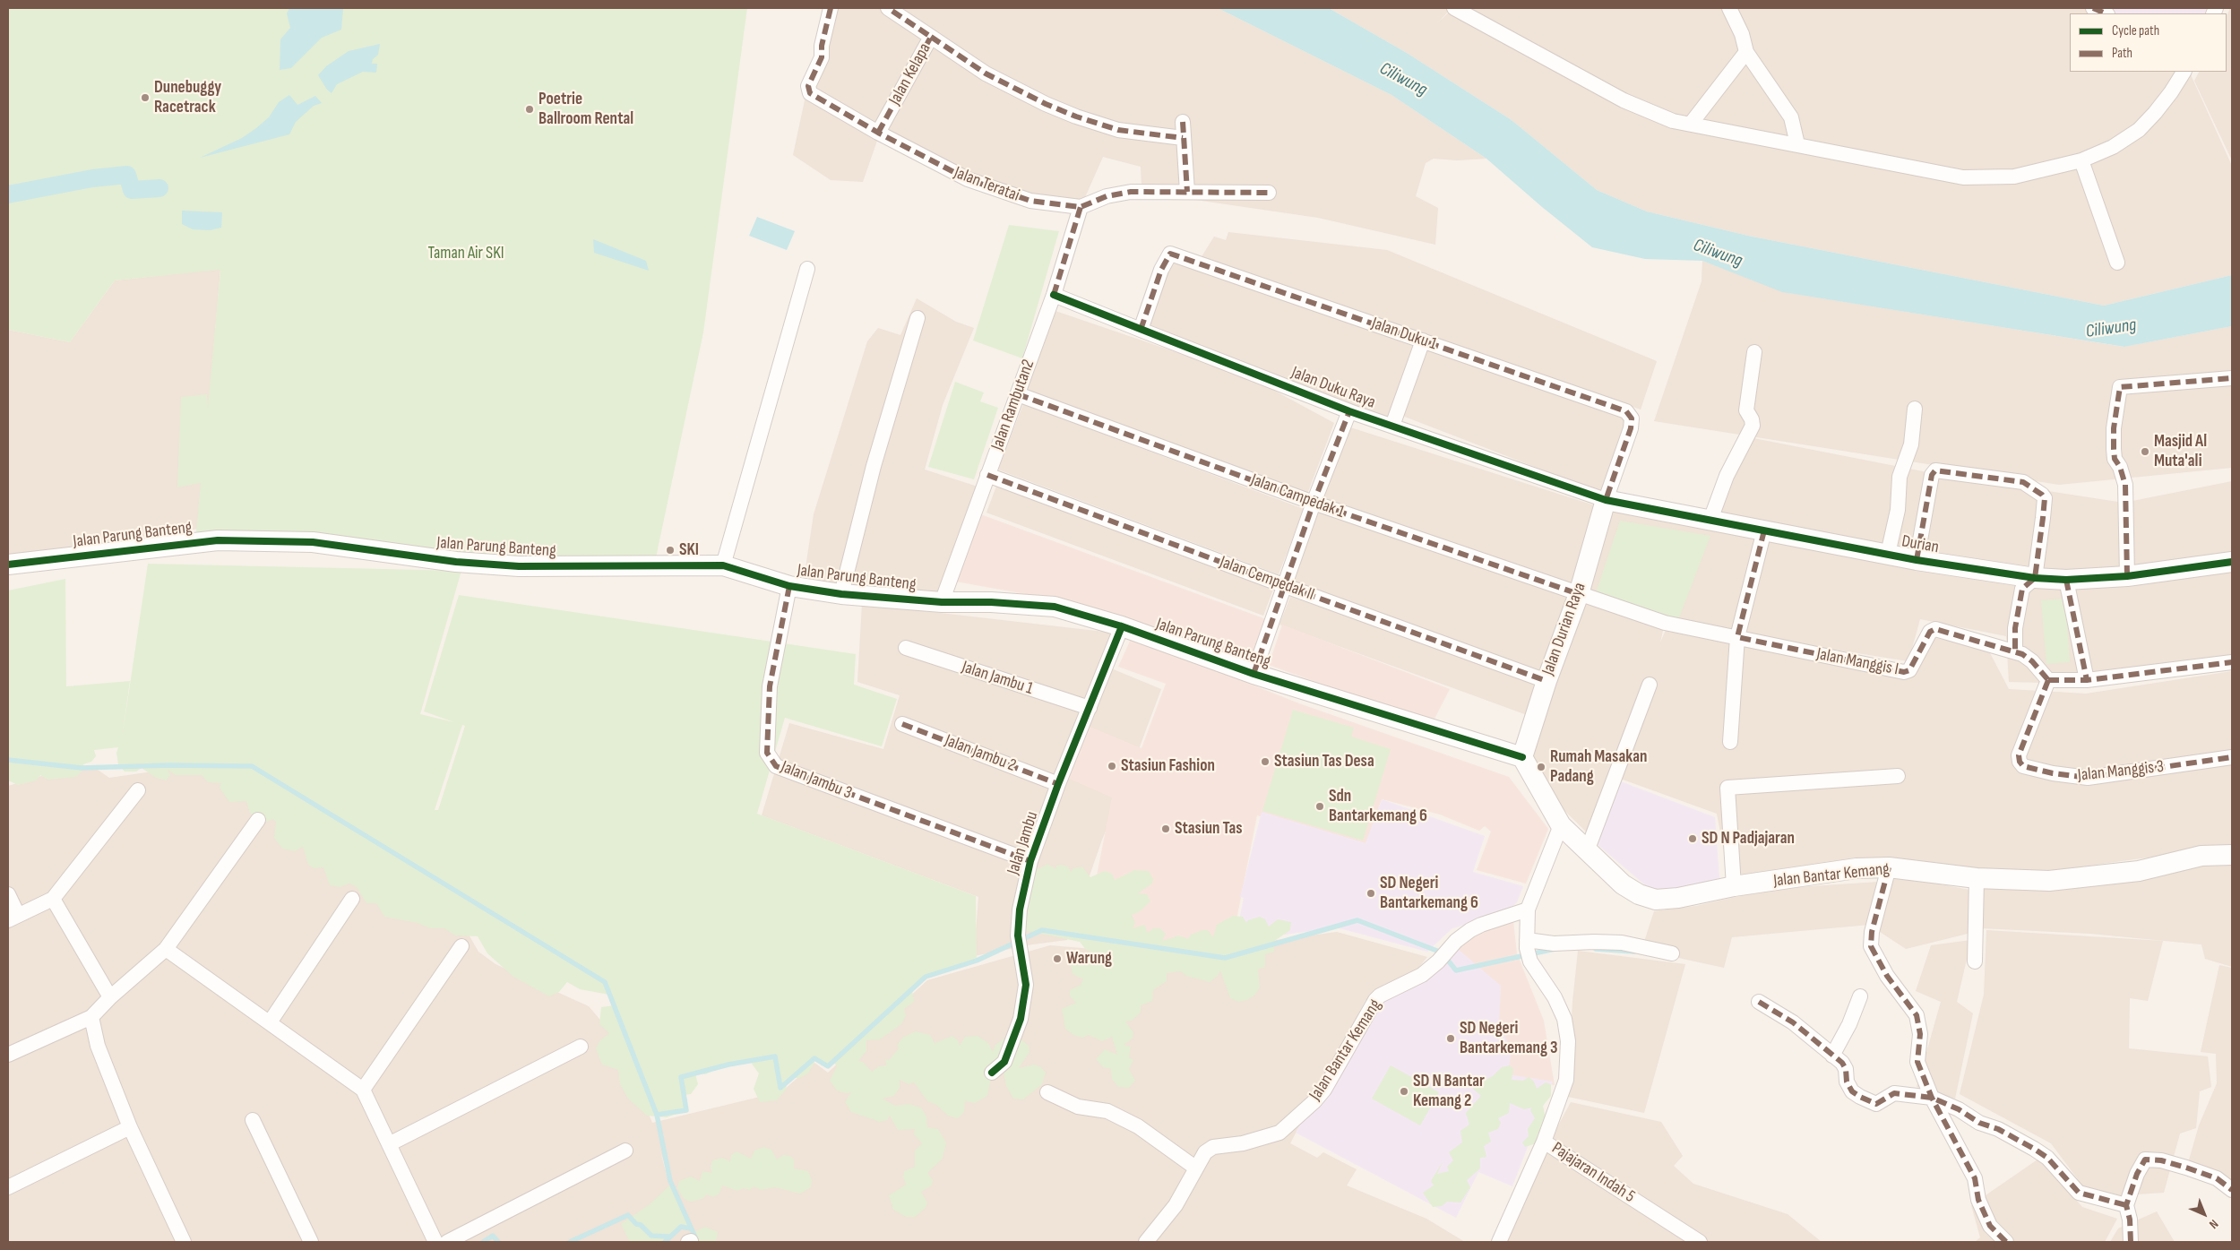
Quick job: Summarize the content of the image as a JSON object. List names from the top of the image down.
{
  "streets": {
    "street": [
      "Jalan Kelapa",
      "Jalan Teratai",
      "Jalan Duku 1",
      "Jalan Duku Raya",
      "Jalan Rambutan2",
      "Jalan Campedak 1",
      "Jalan Parung Banteng",
      "Durian",
      "Jalan Cempedak II",
      "Jalan Durian Raya",
      "Jalan Manggis I",
      "Jalan Jambu 1",
      "Jalan Jambu 2",
      "Jalan Manggis 3",
      "Jalan Jambu 3",
      "Jalan Jambu",
      "Jalan Bantar Kemang",
      "Pajajaran Indah 5"
    ]
  },
  "crossings": [
    ["Jalan Kelapa", "Jalan Teratai"],
    ["Jalan Teratai", "Jalan Rambutan2"],
    ["Jalan Duku 1", "Jalan Duku Raya"],
    ["Jalan Duku 1", "Durian"],
    ["Jalan Duku 1", "Jalan Durian Raya"],
    ["Jalan Duku Raya", "Jalan Rambutan2"],
    ["Jalan Duku Raya", "Durian"],
    ["Jalan Duku Raya", "Jalan Durian Raya"],
    ["Jalan Rambutan2", "Jalan Campedak 1"],
    ["Jalan Rambutan2", "Jalan Parung Banteng"],
    ["Jalan Rambutan2", "Jalan Cempedak II"],
    ["Jalan Campedak 1", "Jalan Durian Raya"],
    ["Jalan Campedak 1", "Jalan Manggis I"],
    ["Jalan Parung Banteng", "Jalan Durian Raya"],
    ["Jalan Parung Banteng", "Jalan Jambu 3"],
    ["Jalan Parung Banteng", "Jalan Jambu"],
    ["Jalan Parung Banteng", "Jalan Bantar Kemang"],
    ["Durian", "Jalan Durian Raya"],
    ["Jalan Cempedak II", "Jalan Durian Raya"],
    ["Jalan Durian Raya", "Jalan Bantar Kemang"],
    ["Jalan Manggis I", "Jalan Manggis 3"],
    ["Jalan Jambu 1", "Jalan Jambu"],
    ["Jalan Jambu 2", "Jalan Jambu"],
    ["Jalan Jambu 3", "Jalan Jambu"]
  ],
  "water": ["Ciliwung"],
  "parks": ["Taman Air SKI"],
  "places": [
    "Dunebuggy Racetrack",
    "Poetrie Ballroom Rental",
    "Masjid Al Muta'ali",
    "SKI",
    "Stasiun Tas Desa",
    "Stasiun Fashion",
    "Rumah Masakan Padang",
    "Sdn Bantarkemang 6",
    "Stasiun Tas",
    "SD N Padjajaran",
    "SD Negeri Bantarkemang 6",
    "Warung",
    "SD Negeri Bantarkemang 3",
    "SD N Bantar Kemang 2"
  ],
  "legend": ["Cycle path", "Path"],
  "north": "bottom right"
}
